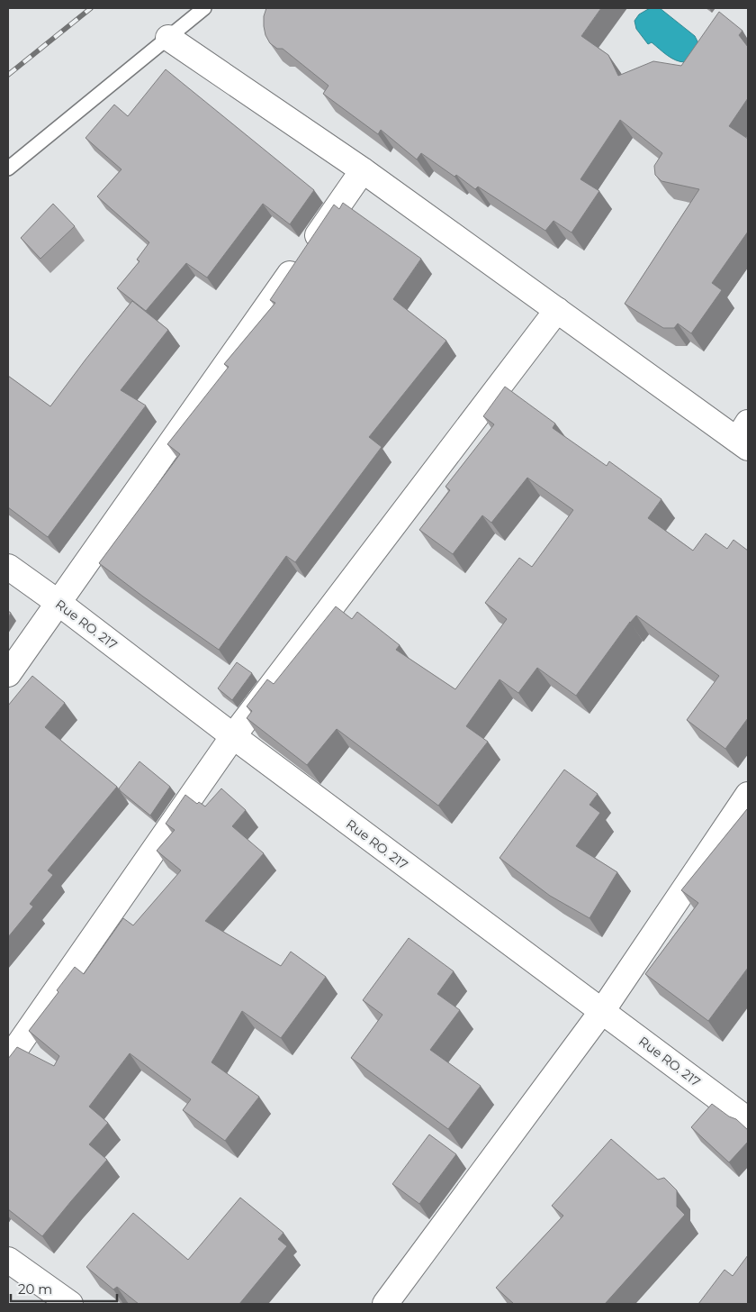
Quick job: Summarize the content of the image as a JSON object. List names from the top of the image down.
{
  "streets": {
    "street": ["Rue RO. 217"]
  },
  "scale_bar": "20 m"
}
